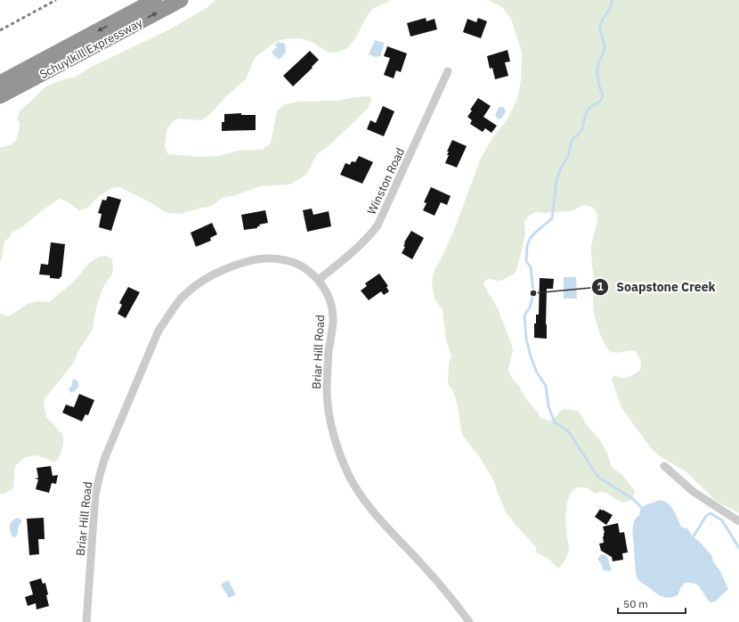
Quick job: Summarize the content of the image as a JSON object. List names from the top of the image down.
{
  "streets": {
    "highway": ["Schuylkill Expressway"],
    "street": ["Winston Road", "Briar Hill Road"]
  },
  "crossings": [
    ["Winston Road", "Briar Hill Road"]
  ],
  "places": ["Soapstone Creek"],
  "scale_bar": "50 m"
}
